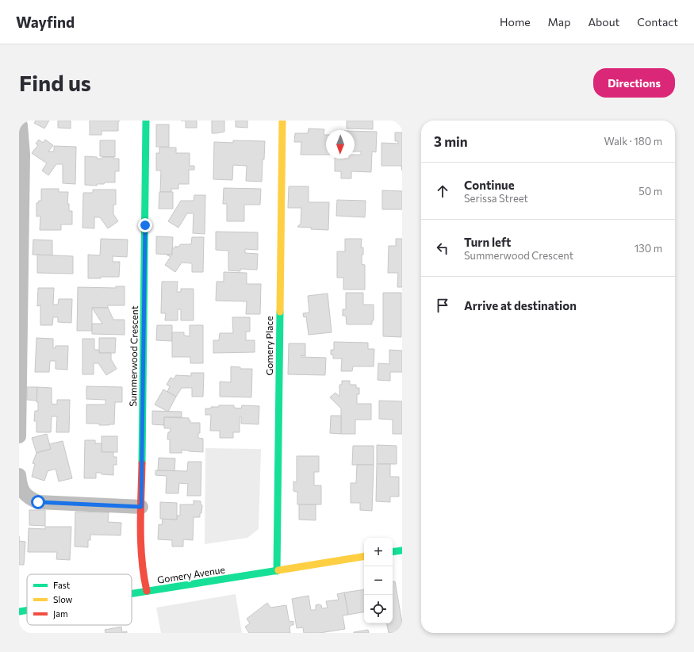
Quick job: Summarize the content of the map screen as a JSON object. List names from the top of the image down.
{
  "streets": {
    "street": ["Gomery Place", "Summerwood Crescent", "Gomery Avenue"]
  },
  "crossings": [
    ["Gomery Place", "Gomery Avenue"],
    ["Summerwood Crescent", "Gomery Avenue"]
  ],
  "legend": ["Fast", "Slow", "Jam"],
  "north": "bottom",
  "page": {
    "header": "Wayfind",
    "nav": [
      "Home",
      "Map",
      "About",
      "Contact"
    ],
    "buttons": "Directions",
    "title": "Find us",
    "heading": ["3 min", "Walk · 180 m"],
    "list": [
      ["Continue", "Serissa Street", "50 m"],
      ["Turn left", "Summerwood Crescent", "130 m"],
      "Arrive at destination"
    ],
    "map_buttons": ["+", "−"]
  }
}
